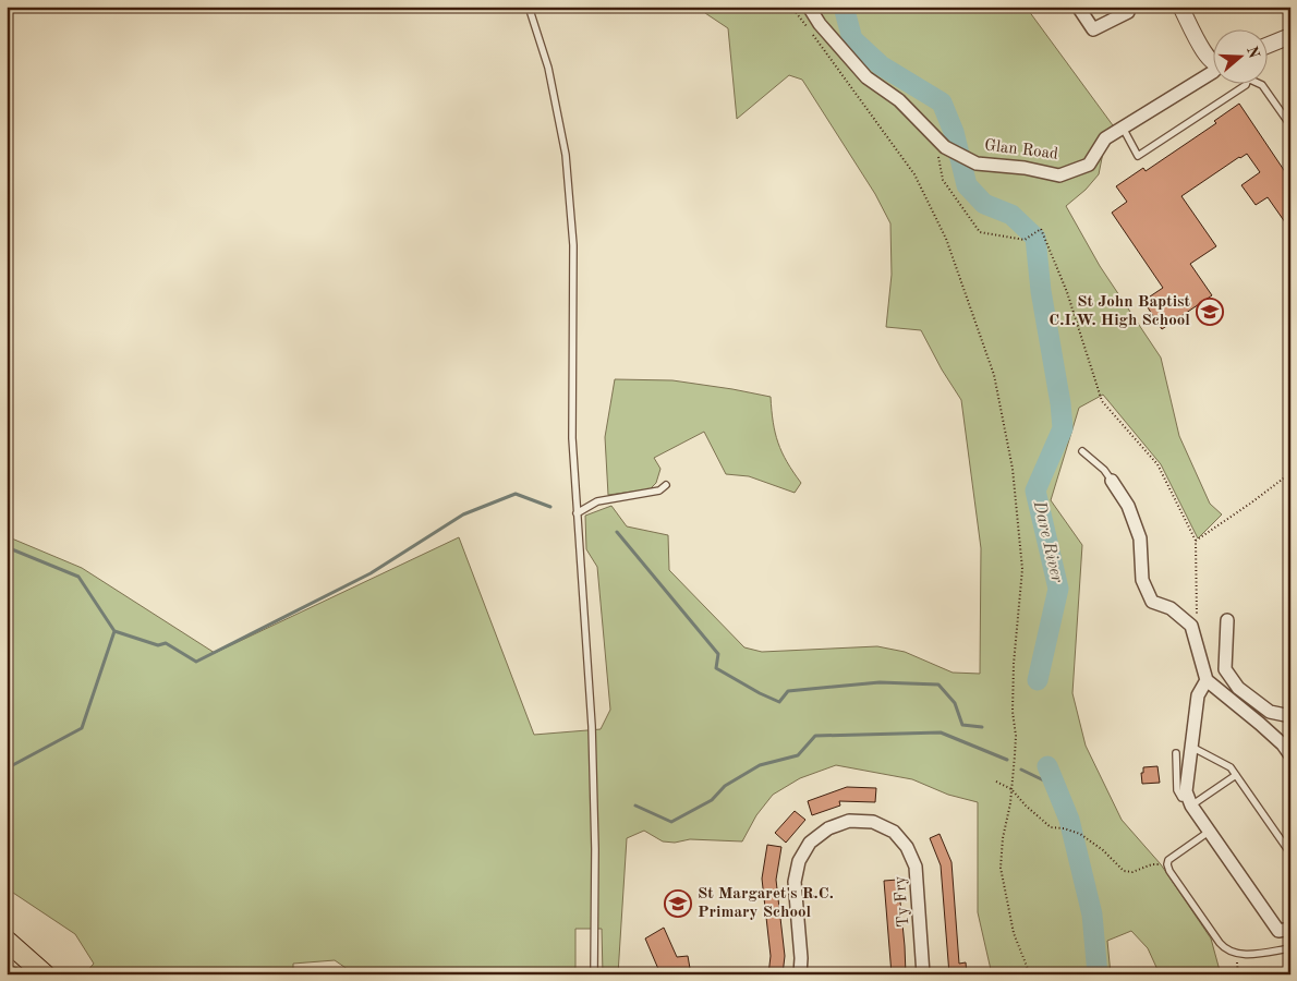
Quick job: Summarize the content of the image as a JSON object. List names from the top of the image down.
{
  "streets": {
    "street": ["Glan Road", "Ty Fry"]
  },
  "water": ["Dare River"],
  "places": {
    "school or university": ["St John Baptist C.I.W. High School", "St Margaret's R.C. Primary School"]
  },
  "north": "right"
}
